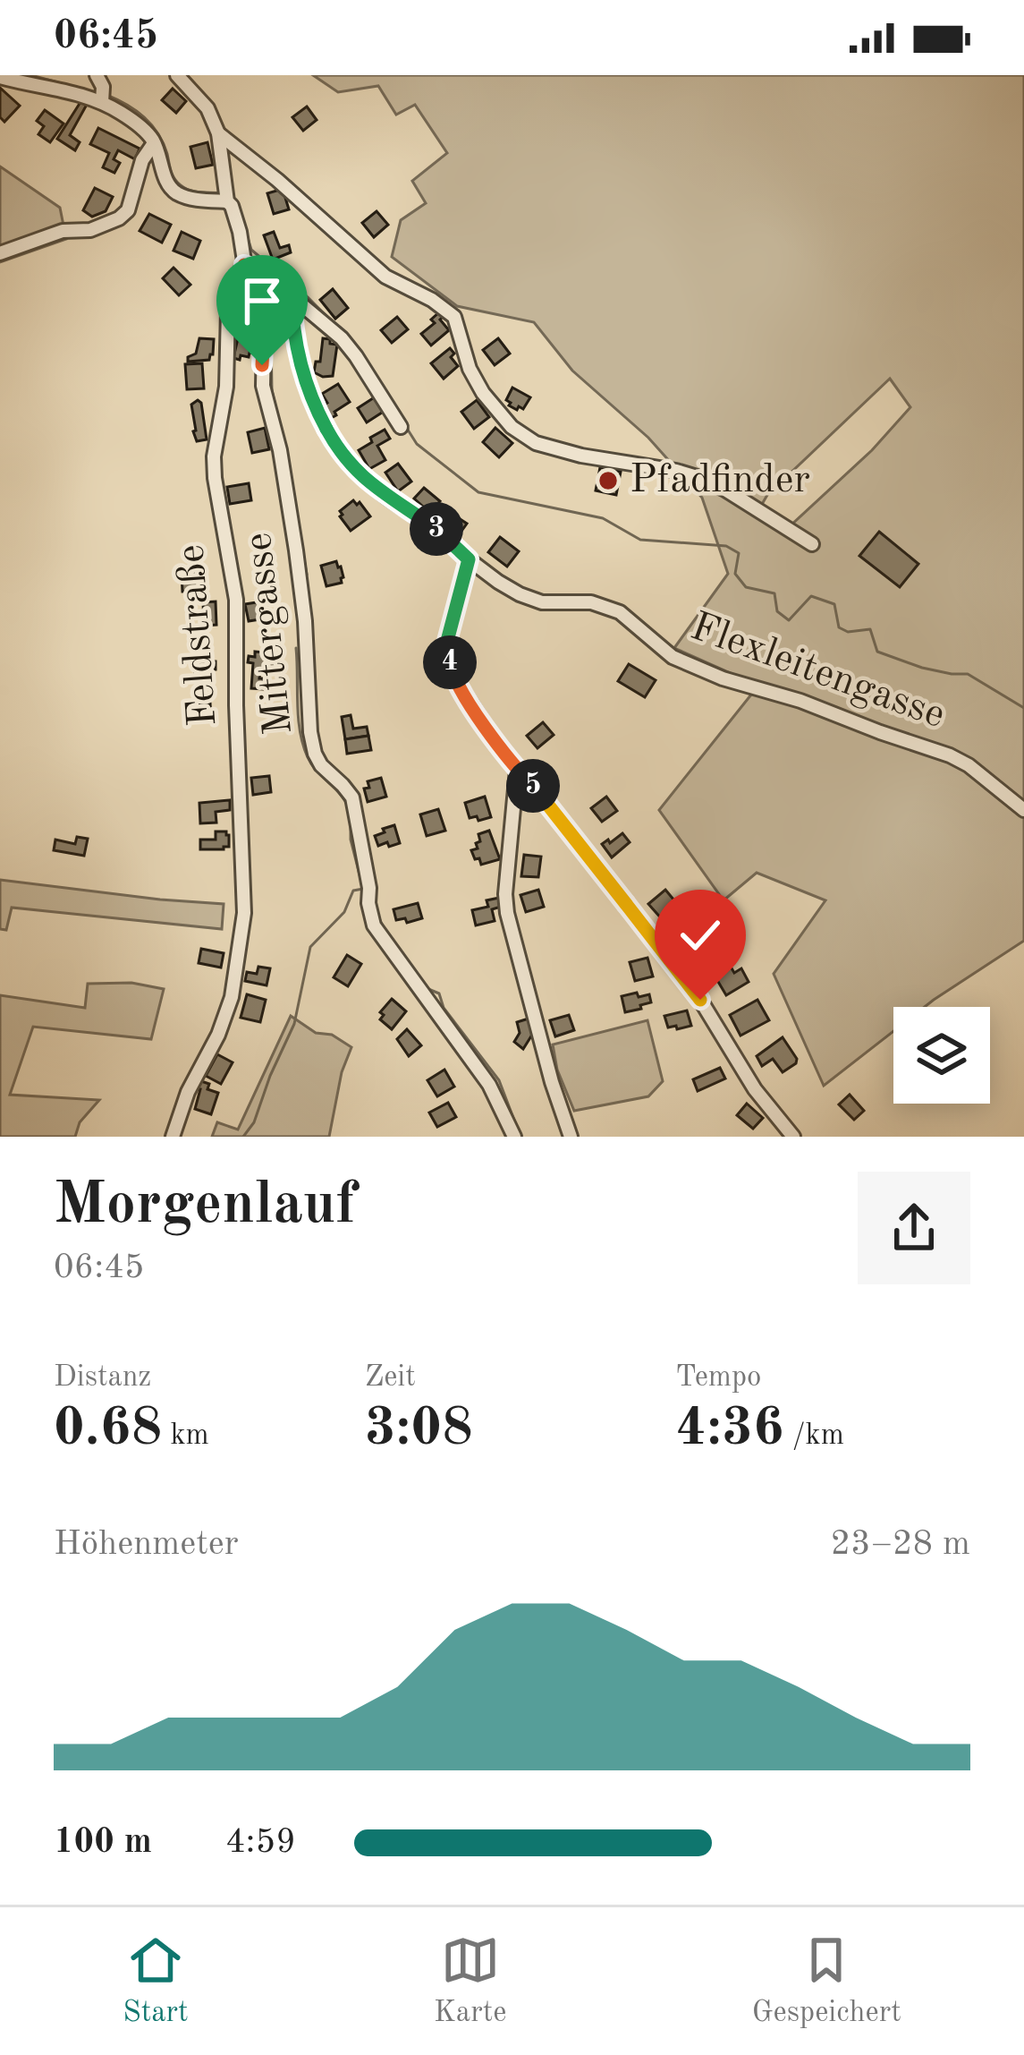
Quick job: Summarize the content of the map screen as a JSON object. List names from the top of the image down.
{
  "streets": {
    "street": ["Mittergasse", "Feldstraße", "Flexleitengasse"]
  },
  "crossings": [
    ["Mittergasse", "Feldstraße"]
  ],
  "places": ["Pfadfinder"],
  "page": {
    "status": "06:45",
    "pins": ["3", "4", "5"],
    "heading": ["Morgenlauf", "06:45"],
    "stats": [
      ["Distanz", "0.68 km"],
      ["Zeit", "3:08"],
      ["Tempo", "4:36 /km"]
    ],
    "chart": ["Höhenmeter", "23–28 m"],
    "list": [
      {
        "name": "100 m",
        "note": "4:59"
      }
    ],
    "tabs": ["Start", "Karte", "Gespeichert"]
  }
}
